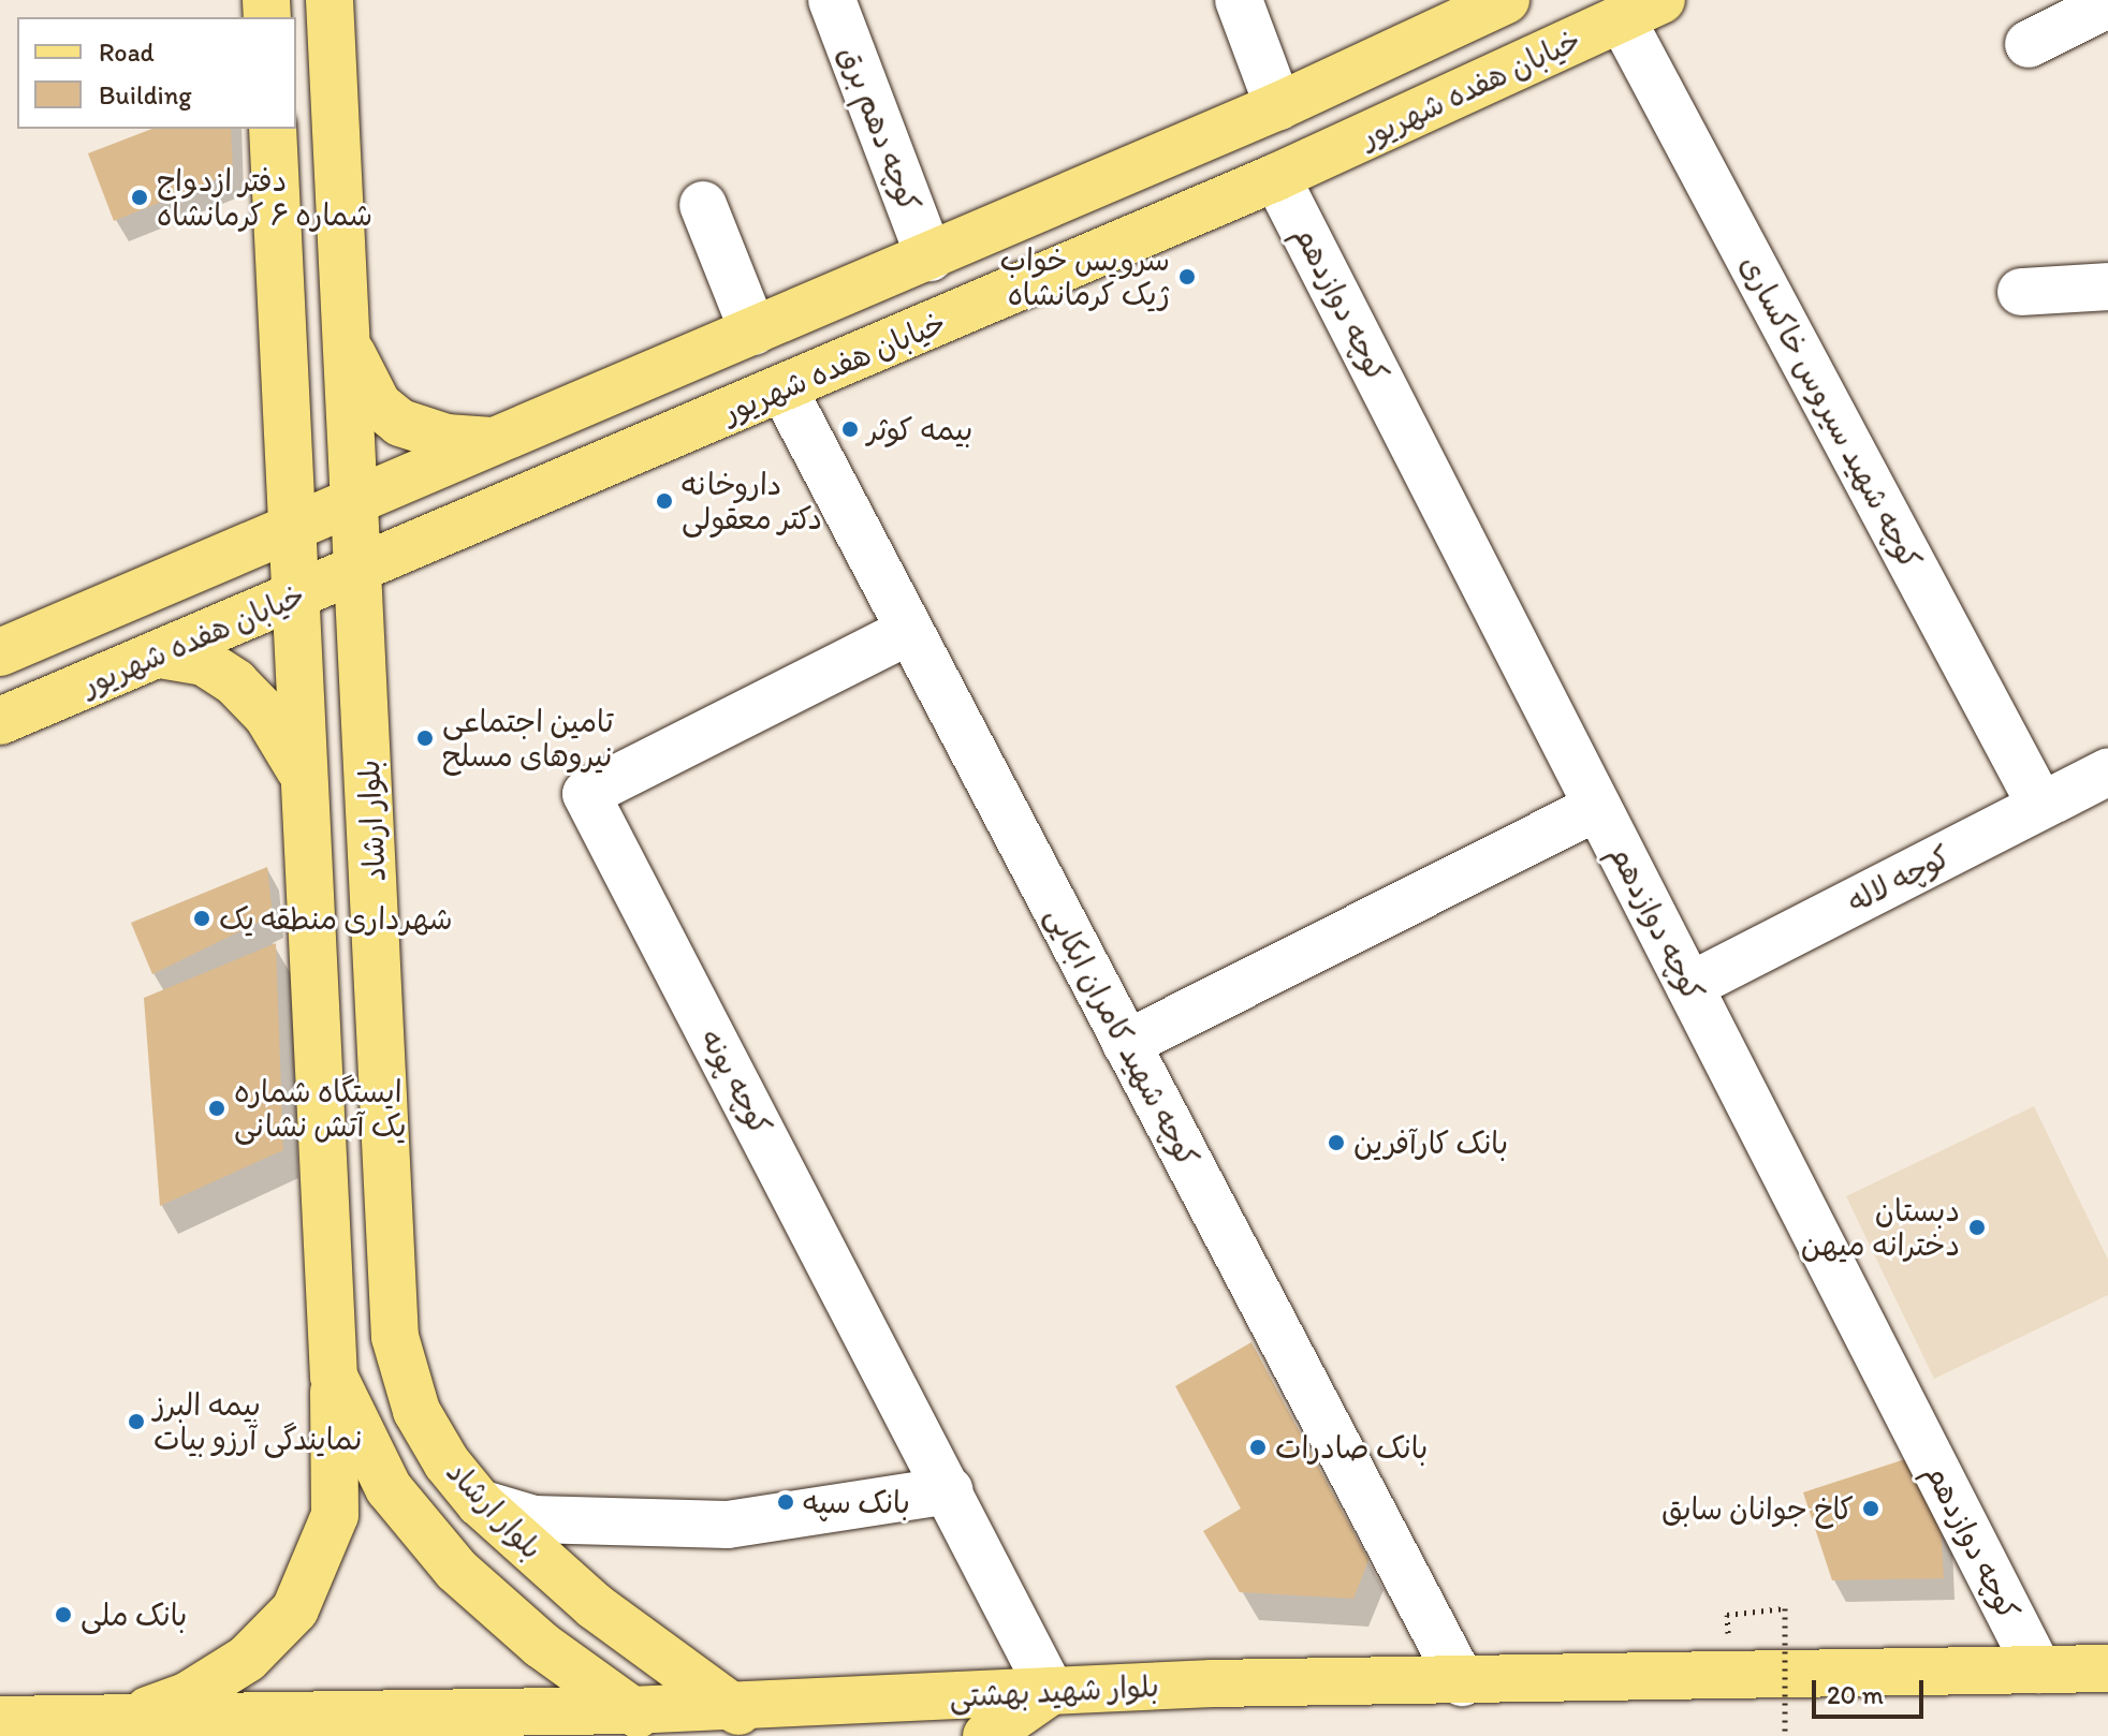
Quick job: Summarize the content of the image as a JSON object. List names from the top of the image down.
{
  "streets": {
    "main road": ["خیابان هفده شهریور", "بلوار ارشاد", "بلوار شهید بهشتی"],
    "street": [
      "کوچه دهم برق",
      "کوچه دوازدهم",
      "کوچه شهید سیروس خاکساری",
      "کوچه لاله",
      "کوچه شهید کامران ابکایی",
      "کوچه پونه"
    ]
  },
  "crossings": [
    ["خیابان هفده شهریور", "کوچه دهم برق"],
    ["خیابان هفده شهریور", "کوچه دوازدهم"],
    ["خیابان هفده شهریور", "کوچه شهید سیروس خاکساری"],
    ["خیابان هفده شهریور", "بلوار ارشاد"],
    ["خیابان هفده شهریور", "کوچه شهید کامران ابکایی"],
    ["کوچه دوازدهم", "کوچه لاله"],
    ["کوچه دوازدهم", "بلوار شهید بهشتی"],
    ["کوچه شهید سیروس خاکساری", "کوچه لاله"],
    ["بلوار ارشاد", "بلوار شهید بهشتی"],
    ["کوچه شهید کامران ابکایی", "کوچه پونه"],
    ["کوچه شهید کامران ابکایی", "بلوار شهید بهشتی"],
    ["کوچه پونه", "بلوار شهید بهشتی"]
  ],
  "places": [
    "دفتر ازدواج شماره ۶ کرمانشاه",
    "سرویس خواب ژیک کرمانشاه",
    "بیمه کوثر",
    "داروخانه دکتر معقولی",
    "تامین اجتماعی نیروهای مسلح",
    "شهرداری منطقه یک",
    "ایستگاه شماره یک آتش نشانی",
    "بانک کارآفرین",
    "دبستان دخترانه میهن",
    "بیمه البرز نمایندگی آرزو بیات",
    "بانک صادرات",
    "بانک سپه",
    "کاخ جوانان سابق",
    "بانک ملی"
  ],
  "legend": ["Road", "Building"],
  "scale_bar": "20 m"
}
